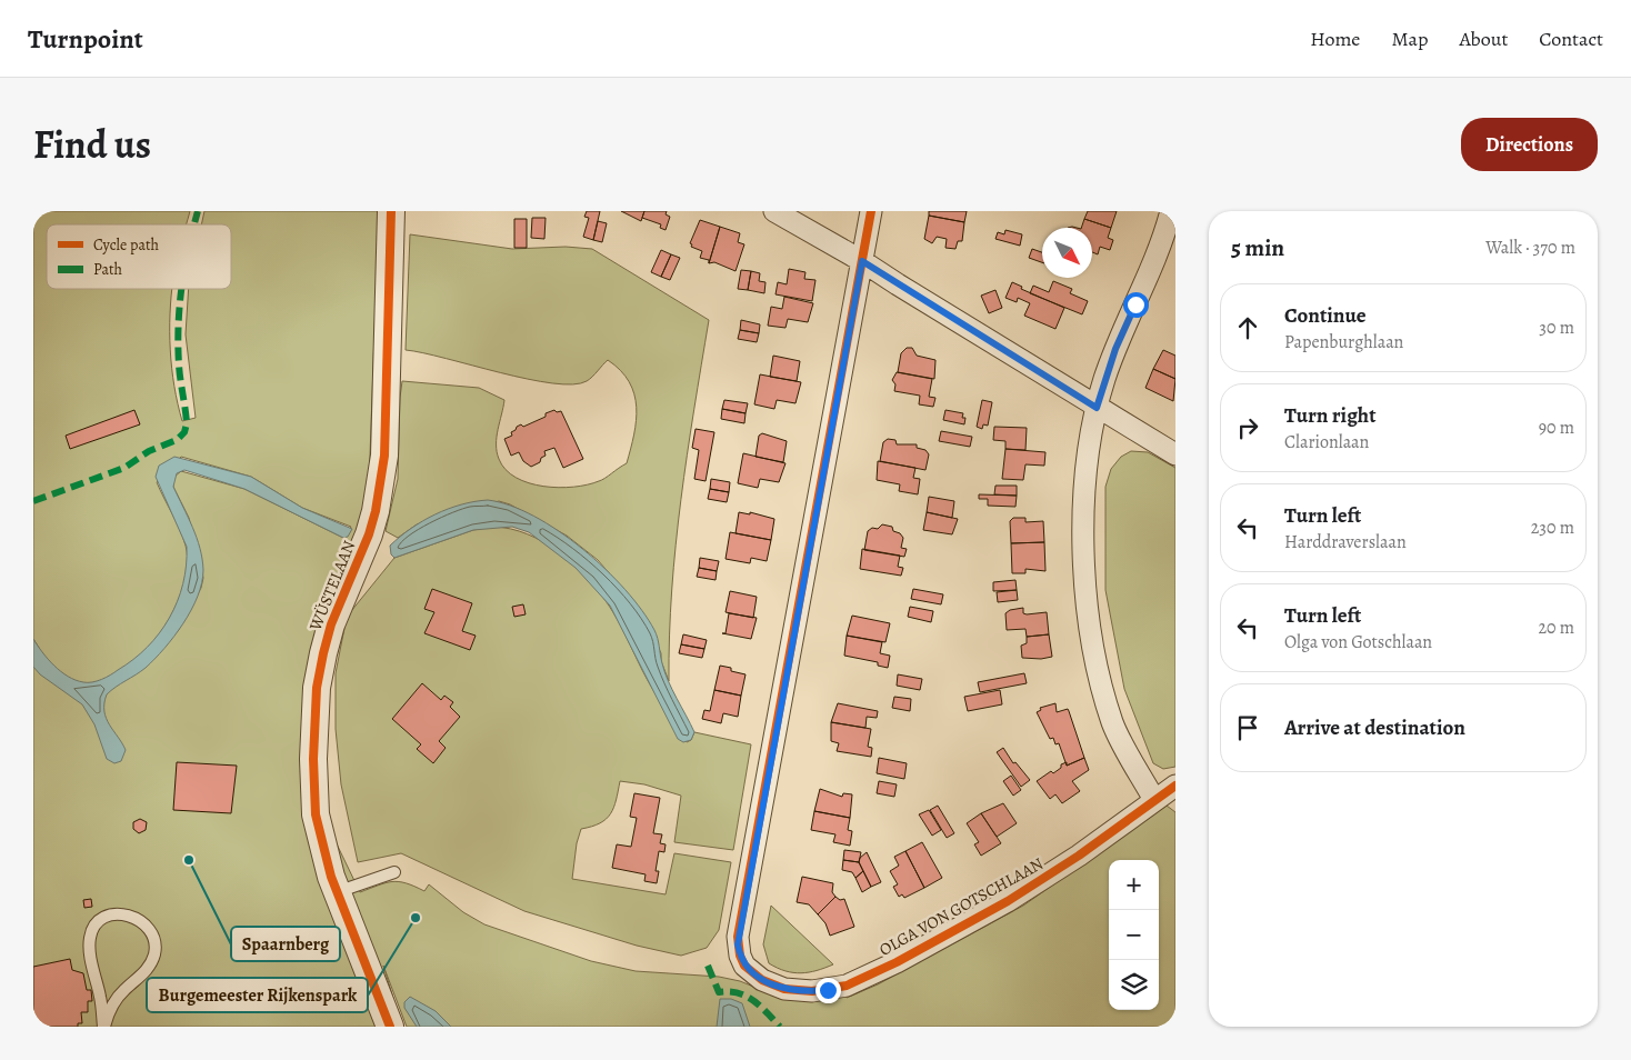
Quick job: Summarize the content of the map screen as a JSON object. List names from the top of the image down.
{
  "streets": {
    "street": ["WÜSTELAAN", "OLGA VON GOTSCHLAAN"]
  },
  "places": ["Spaarnberg", "Burgemeester Rijkenspark"],
  "legend": ["Cycle path", "Path"],
  "north": "bottom right",
  "page": {
    "header": "Turnpoint",
    "nav": [
      "Home",
      "Map",
      "About",
      "Contact"
    ],
    "title": "Find us",
    "buttons": "Directions",
    "heading": ["5 min", "Walk · 370 m"],
    "list": [
      ["Continue", "Papenburghlaan", "30 m"],
      ["Turn right", "Clarionlaan", "90 m"],
      ["Turn left", "Harddraverslaan", "230 m"],
      ["Turn left", "Olga von Gotschlaan", "20 m"],
      "Arrive at destination"
    ],
    "map_buttons": ["+", "−"]
  }
}
